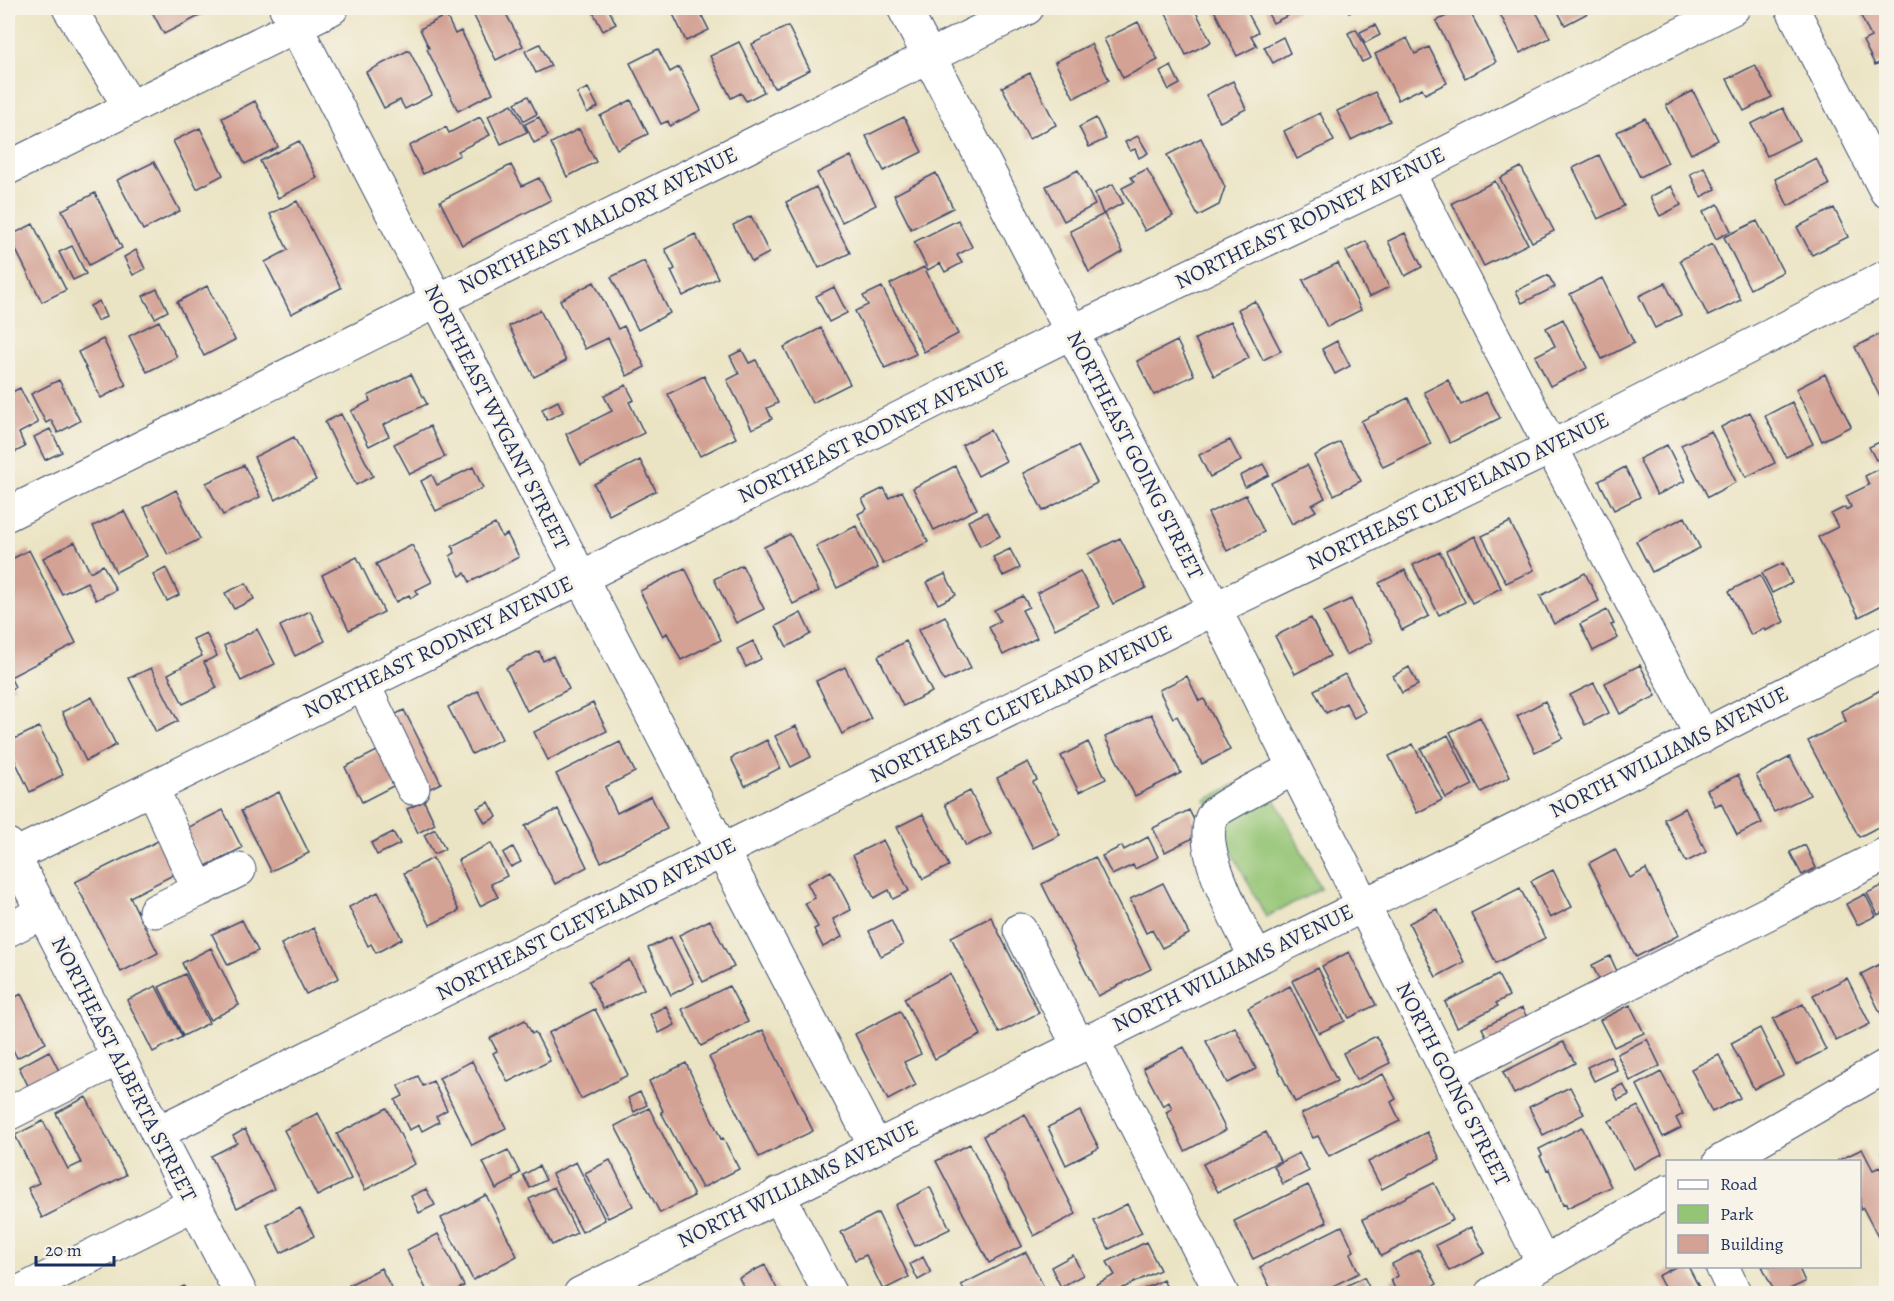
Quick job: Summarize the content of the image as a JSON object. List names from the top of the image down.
{
  "streets": {
    "street": [
      "NORTHEAST RODNEY AVENUE",
      "NORTHEAST MALLORY AVENUE",
      "NORTHEAST WYGANT STREET",
      "NORTHEAST GOING STREET",
      "NORTHEAST CLEVELAND AVENUE",
      "NORTH WILLIAMS AVENUE",
      "NORTHEAST ALBERTA STREET",
      "NORTH GOING STREET"
    ]
  },
  "crossings": [
    ["NORTHEAST RODNEY AVENUE", "NORTHEAST WYGANT STREET"],
    ["NORTHEAST RODNEY AVENUE", "NORTHEAST GOING STREET"],
    ["NORTHEAST RODNEY AVENUE", "NORTHEAST ALBERTA STREET"],
    ["NORTHEAST MALLORY AVENUE", "NORTHEAST WYGANT STREET"],
    ["NORTHEAST MALLORY AVENUE", "NORTHEAST GOING STREET"],
    ["NORTHEAST WYGANT STREET", "NORTHEAST CLEVELAND AVENUE"],
    ["NORTHEAST WYGANT STREET", "NORTH WILLIAMS AVENUE"],
    ["NORTHEAST GOING STREET", "NORTHEAST CLEVELAND AVENUE"],
    ["NORTHEAST GOING STREET", "NORTH WILLIAMS AVENUE"],
    ["NORTHEAST GOING STREET", "NORTH GOING STREET"],
    ["NORTHEAST CLEVELAND AVENUE", "NORTHEAST ALBERTA STREET"],
    ["NORTH WILLIAMS AVENUE", "NORTH GOING STREET"]
  ],
  "legend": ["Road", "Park", "Building"],
  "scale_bar": "20 m"
}
